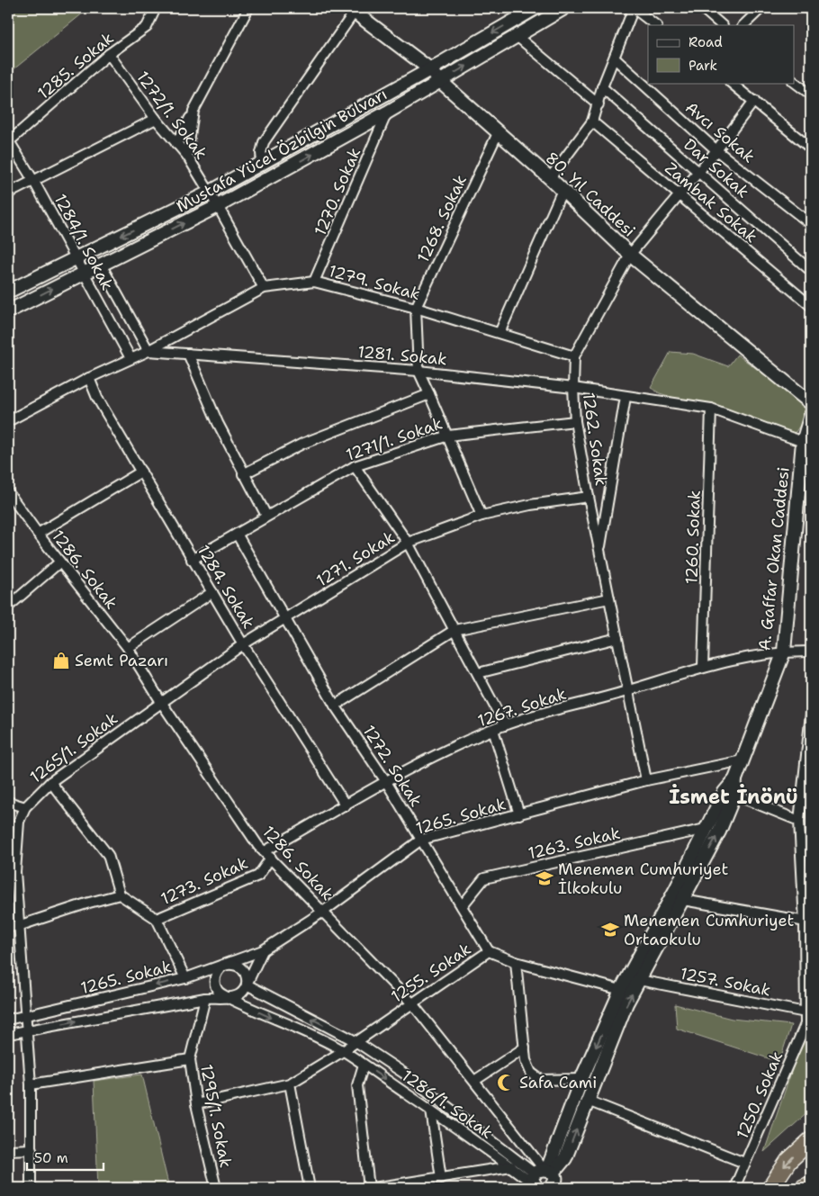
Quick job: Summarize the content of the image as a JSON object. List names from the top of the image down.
{
  "streets": {
    "street": [
      "1285. Sokak",
      "1272/1. Sokak",
      "Avcı Sokak",
      "Mustafa Yücel Özbilgin Bulvarı",
      "Dar Sokak",
      "1270. Sokak",
      "80. Yıl Caddesi",
      "Zambak Sokak",
      "1268. Sokak",
      "1284/1. Sokak",
      "1279. Sokak",
      "1281. Sokak",
      "1271/1. Sokak",
      "1262. Sokak",
      "1260. Sokak",
      "1271. Sokak",
      "A. Gaffar Okan Caddesi",
      "1286. Sokak",
      "1284. Sokak",
      "1267. Sokak",
      "1265/1. Sokak",
      "1272. Sokak",
      "1265. Sokak",
      "1263. Sokak",
      "1273. Sokak",
      "1255. Sokak",
      "1257. Sokak",
      "1250. Sokak",
      "1286/1. Sokak",
      "1295/1. Sokak"
    ]
  },
  "crossings": [
    ["1285. Sokak", "1272/1. Sokak"],
    ["1285. Sokak", "1284/1. Sokak"],
    ["1272/1. Sokak", "Mustafa Yücel Özbilgin Bulvarı"],
    ["1272/1. Sokak", "1279. Sokak"],
    ["Avcı Sokak", "1262. Sokak"],
    ["Mustafa Yücel Özbilgin Bulvarı", "1270. Sokak"],
    ["Mustafa Yücel Özbilgin Bulvarı", "80. Yıl Caddesi"],
    ["Mustafa Yücel Özbilgin Bulvarı", "1284/1. Sokak"],
    ["Dar Sokak", "1262. Sokak"],
    ["1270. Sokak", "1279. Sokak"],
    ["80. Yıl Caddesi", "1268. Sokak"],
    ["80. Yıl Caddesi", "1262. Sokak"],
    ["Zambak Sokak", "1262. Sokak"],
    ["1268. Sokak", "1279. Sokak"],
    ["1268. Sokak", "1281. Sokak"],
    ["1284/1. Sokak", "1281. Sokak"],
    ["1279. Sokak", "1281. Sokak"],
    ["1279. Sokak", "1262. Sokak"],
    ["1281. Sokak", "1262. Sokak"],
    ["1281. Sokak", "1260. Sokak"],
    ["1281. Sokak", "A. Gaffar Okan Caddesi"],
    ["1281. Sokak", "1284. Sokak"],
    ["1271/1. Sokak", "1262. Sokak"],
    ["1271/1. Sokak", "1284. Sokak"],
    ["1271/1. Sokak", "1272. Sokak"],
    ["1262. Sokak", "1271. Sokak"],
    ["1262. Sokak", "1267. Sokak"],
    ["1262. Sokak", "1265. Sokak"],
    ["1260. Sokak", "1267. Sokak"],
    ["1271. Sokak", "1286. Sokak"],
    ["1271. Sokak", "1284. Sokak"],
    ["1271. Sokak", "1265/1. Sokak"],
    ["1271. Sokak", "1272. Sokak"],
    ["A. Gaffar Okan Caddesi", "1286. Sokak"],
    ["A. Gaffar Okan Caddesi", "1267. Sokak"],
    ["A. Gaffar Okan Caddesi", "1265. Sokak"],
    ["A. Gaffar Okan Caddesi", "1263. Sokak"],
    ["A. Gaffar Okan Caddesi", "1255. Sokak"],
    ["A. Gaffar Okan Caddesi", "1257. Sokak"],
    ["A. Gaffar Okan Caddesi", "1286/1. Sokak"],
    ["1286. Sokak", "1267. Sokak"],
    ["1286. Sokak", "1265/1. Sokak"],
    ["1286. Sokak", "1265. Sokak"],
    ["1286. Sokak", "1273. Sokak"],
    ["1286. Sokak", "1255. Sokak"],
    ["1286. Sokak", "1286/1. Sokak"],
    ["1284. Sokak", "1267. Sokak"],
    ["1267. Sokak", "1272. Sokak"],
    ["1267. Sokak", "1273. Sokak"],
    ["1265/1. Sokak", "1265. Sokak"],
    ["1272. Sokak", "1265. Sokak"],
    ["1272. Sokak", "1263. Sokak"],
    ["1272. Sokak", "1255. Sokak"],
    ["1265. Sokak", "1295/1. Sokak"],
    ["1255. Sokak", "1286/1. Sokak"],
    ["1255. Sokak", "1295/1. Sokak"],
    ["1257. Sokak", "1250. Sokak"]
  ],
  "districts": ["İsmet İnönü"],
  "places": {
    "shop": ["Semt Pazarı"],
    "school or university": ["Menemen Cumhuriyet İlkokulu", "Menemen Cumhuriyet Ortaokulu"],
    "mosque": ["Safa Cami"]
  },
  "legend": ["Road", "Park"],
  "scale_bar": "50 m"
}
